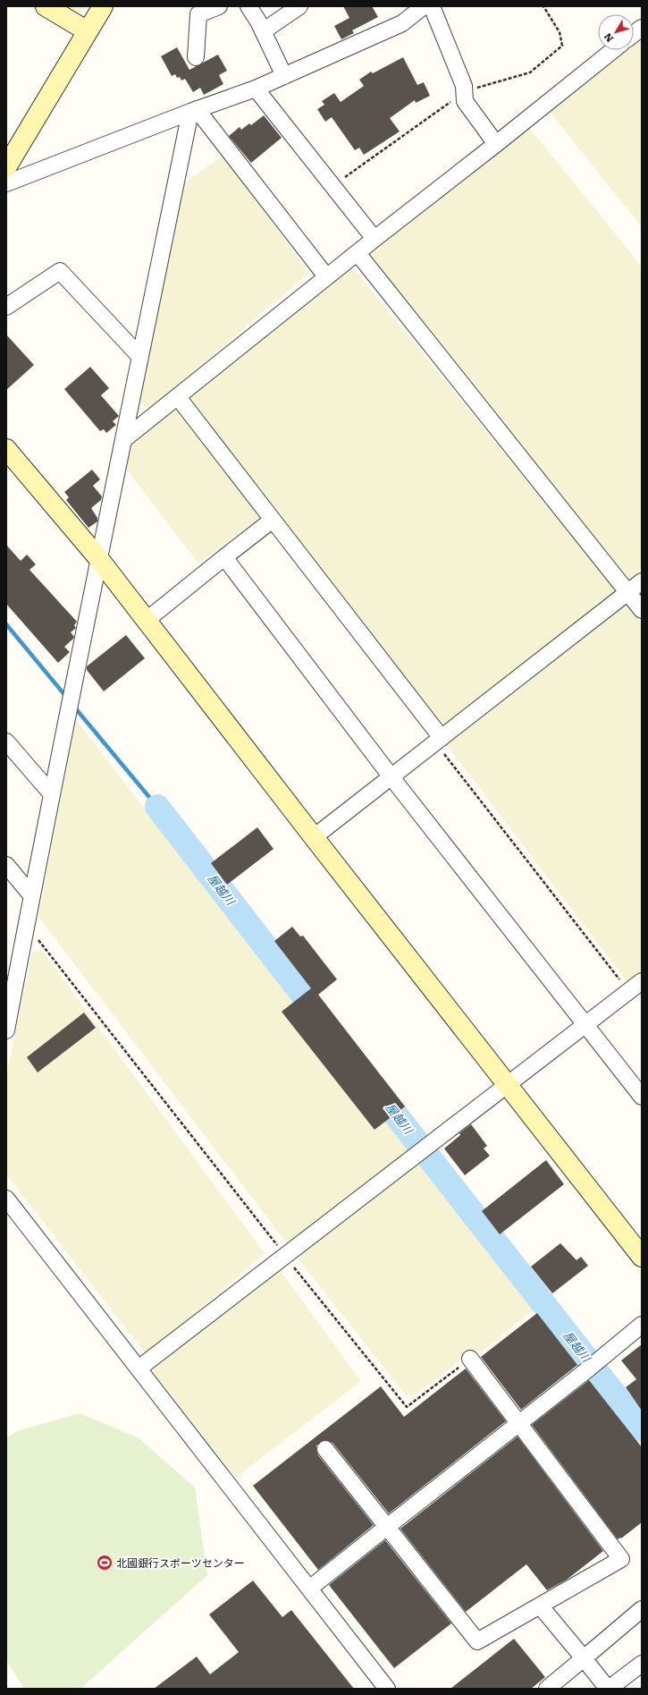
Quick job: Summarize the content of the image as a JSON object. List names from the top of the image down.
{
  "water": ["屋越川"],
  "places": {
    "sports": ["北國銀行スポーツセンター"]
  },
  "north": "bottom left"
}
